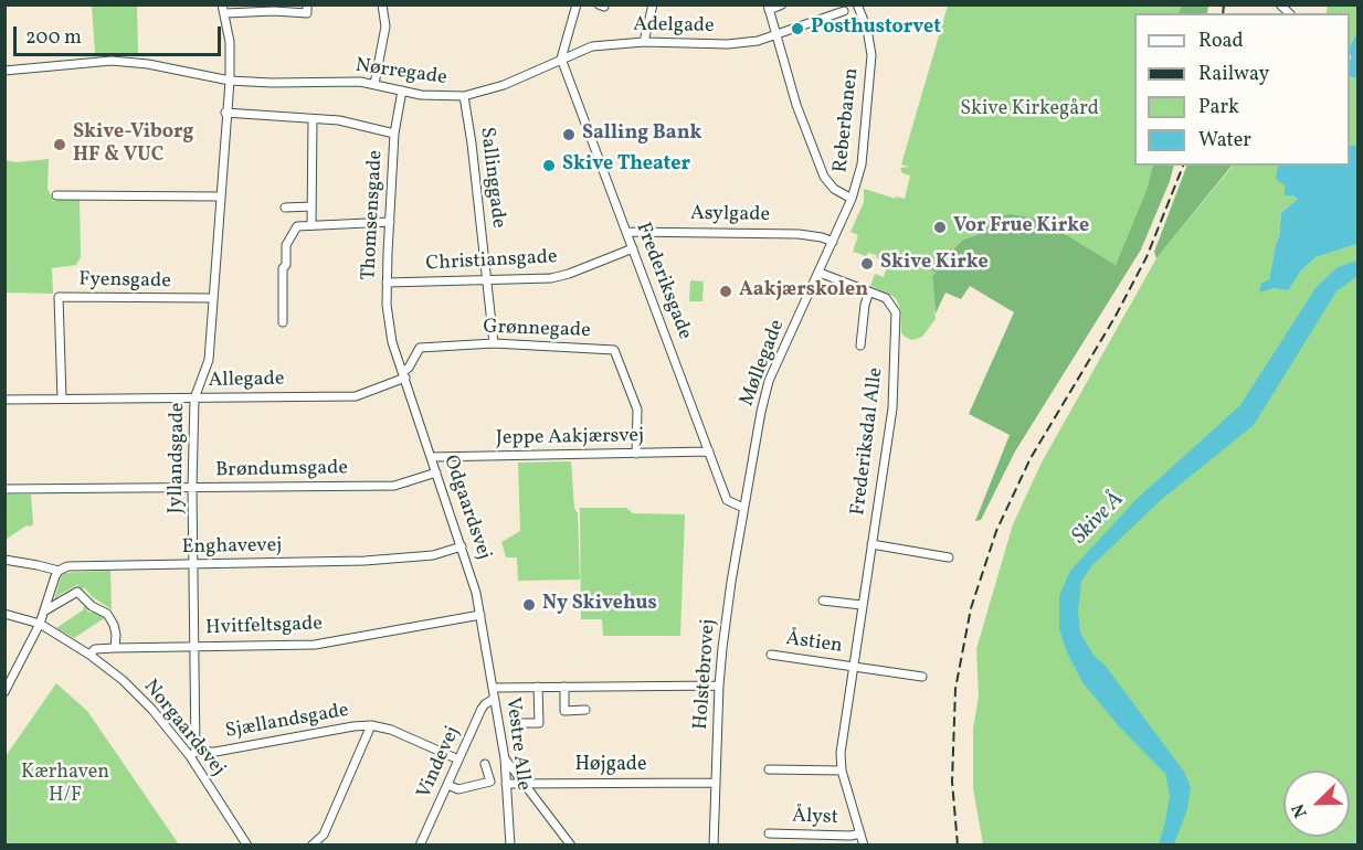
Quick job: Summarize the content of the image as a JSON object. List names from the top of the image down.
{
  "streets": {
    "street": [
      "Adelgade",
      "Nørregade",
      "Reberbanen",
      "Sallinggade",
      "Thomsensgade",
      "Asylgade",
      "Christiansgade",
      "Fyensgade",
      "Frederiksgade",
      "Grønnegade",
      "Møllegade",
      "Allegade",
      "Jeppe Aakjærsvej",
      "Frederiksdal Alle",
      "Jyllandsgade",
      "Brøndumsgade",
      "Odgaardsvej",
      "Enghavevej",
      "Hvitfeltsgade",
      "Åstien",
      "Holstebrovej",
      "Sjællandsgade",
      "Norgaardsvej",
      "Vestre Alle",
      "Vindevej",
      "Højgade",
      "Ålyst"
    ]
  },
  "crossings": [
    ["Adelgade", "Nørregade"],
    ["Adelgade", "Frederiksgade"],
    ["Nørregade", "Sallinggade"],
    ["Nørregade", "Thomsensgade"],
    ["Nørregade", "Frederiksgade"],
    ["Nørregade", "Jyllandsgade"],
    ["Reberbanen", "Asylgade"],
    ["Reberbanen", "Møllegade"],
    ["Reberbanen", "Frederiksdal Alle"],
    ["Sallinggade", "Christiansgade"],
    ["Sallinggade", "Grønnegade"],
    ["Thomsensgade", "Christiansgade"],
    ["Thomsensgade", "Odgaardsvej"],
    ["Asylgade", "Frederiksgade"],
    ["Christiansgade", "Frederiksgade"],
    ["Fyensgade", "Allegade"],
    ["Fyensgade", "Jyllandsgade"],
    ["Frederiksgade", "Møllegade"],
    ["Frederiksgade", "Jeppe Aakjærsvej"],
    ["Frederiksgade", "Holstebrovej"],
    ["Grønnegade", "Allegade"],
    ["Grønnegade", "Jeppe Aakjærsvej"],
    ["Grønnegade", "Odgaardsvej"],
    ["Møllegade", "Frederiksdal Alle"],
    ["Møllegade", "Holstebrovej"],
    ["Allegade", "Jyllandsgade"],
    ["Allegade", "Odgaardsvej"],
    ["Jeppe Aakjærsvej", "Odgaardsvej"],
    ["Frederiksdal Alle", "Åstien"],
    ["Frederiksdal Alle", "Ålyst"],
    ["Jyllandsgade", "Brøndumsgade"],
    ["Jyllandsgade", "Enghavevej"],
    ["Jyllandsgade", "Hvitfeltsgade"],
    ["Jyllandsgade", "Sjællandsgade"],
    ["Jyllandsgade", "Norgaardsvej"],
    ["Brøndumsgade", "Odgaardsvej"],
    ["Odgaardsvej", "Enghavevej"],
    ["Odgaardsvej", "Hvitfeltsgade"],
    ["Odgaardsvej", "Vestre Alle"],
    ["Hvitfeltsgade", "Norgaardsvej"],
    ["Holstebrovej", "Højgade"],
    ["Sjællandsgade", "Norgaardsvej"],
    ["Sjællandsgade", "Vindevej"],
    ["Vestre Alle", "Vindevej"],
    ["Vestre Alle", "Højgade"]
  ],
  "water": ["Skive Å"],
  "parks": ["Skive Kirkegård", "Kærhaven H/F"],
  "places": [
    "Posthustorvet",
    "Salling Bank",
    "Skive-Viborg HF & VUC",
    "Skive Theater",
    "Vor Frue Kirke",
    "Skive Kirke",
    "Aakjærskolen",
    "Ny Skivehus"
  ],
  "legend": [
    "Road",
    "Railway",
    "Park",
    "Water"
  ],
  "scale_bar": "200 m",
  "north": "bottom left"
}
